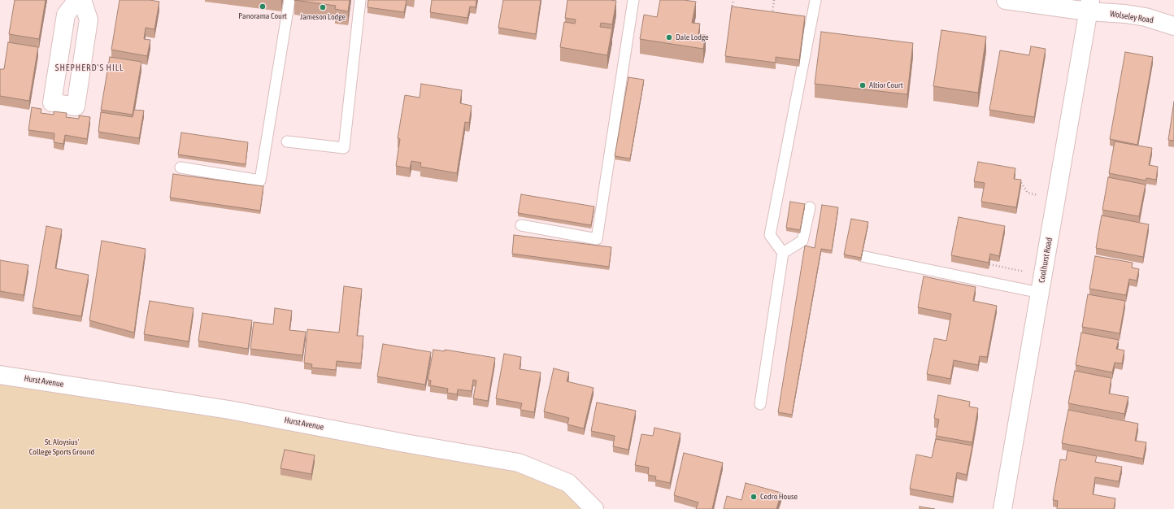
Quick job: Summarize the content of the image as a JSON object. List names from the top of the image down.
{
  "streets": {
    "street": ["Wolseley Road", "Coolhurst Road", "Hurst Avenue"]
  },
  "crossings": [
    ["Wolseley Road", "Coolhurst Road"]
  ],
  "districts": ["SHEPHERD'S HILL"],
  "parks": ["St. Aloysius' College Sports Ground"],
  "places": [
    "Panorama Court",
    "Jameson Lodge",
    "Dale Lodge",
    "Altior Court",
    "Cedro House"
  ]
}
